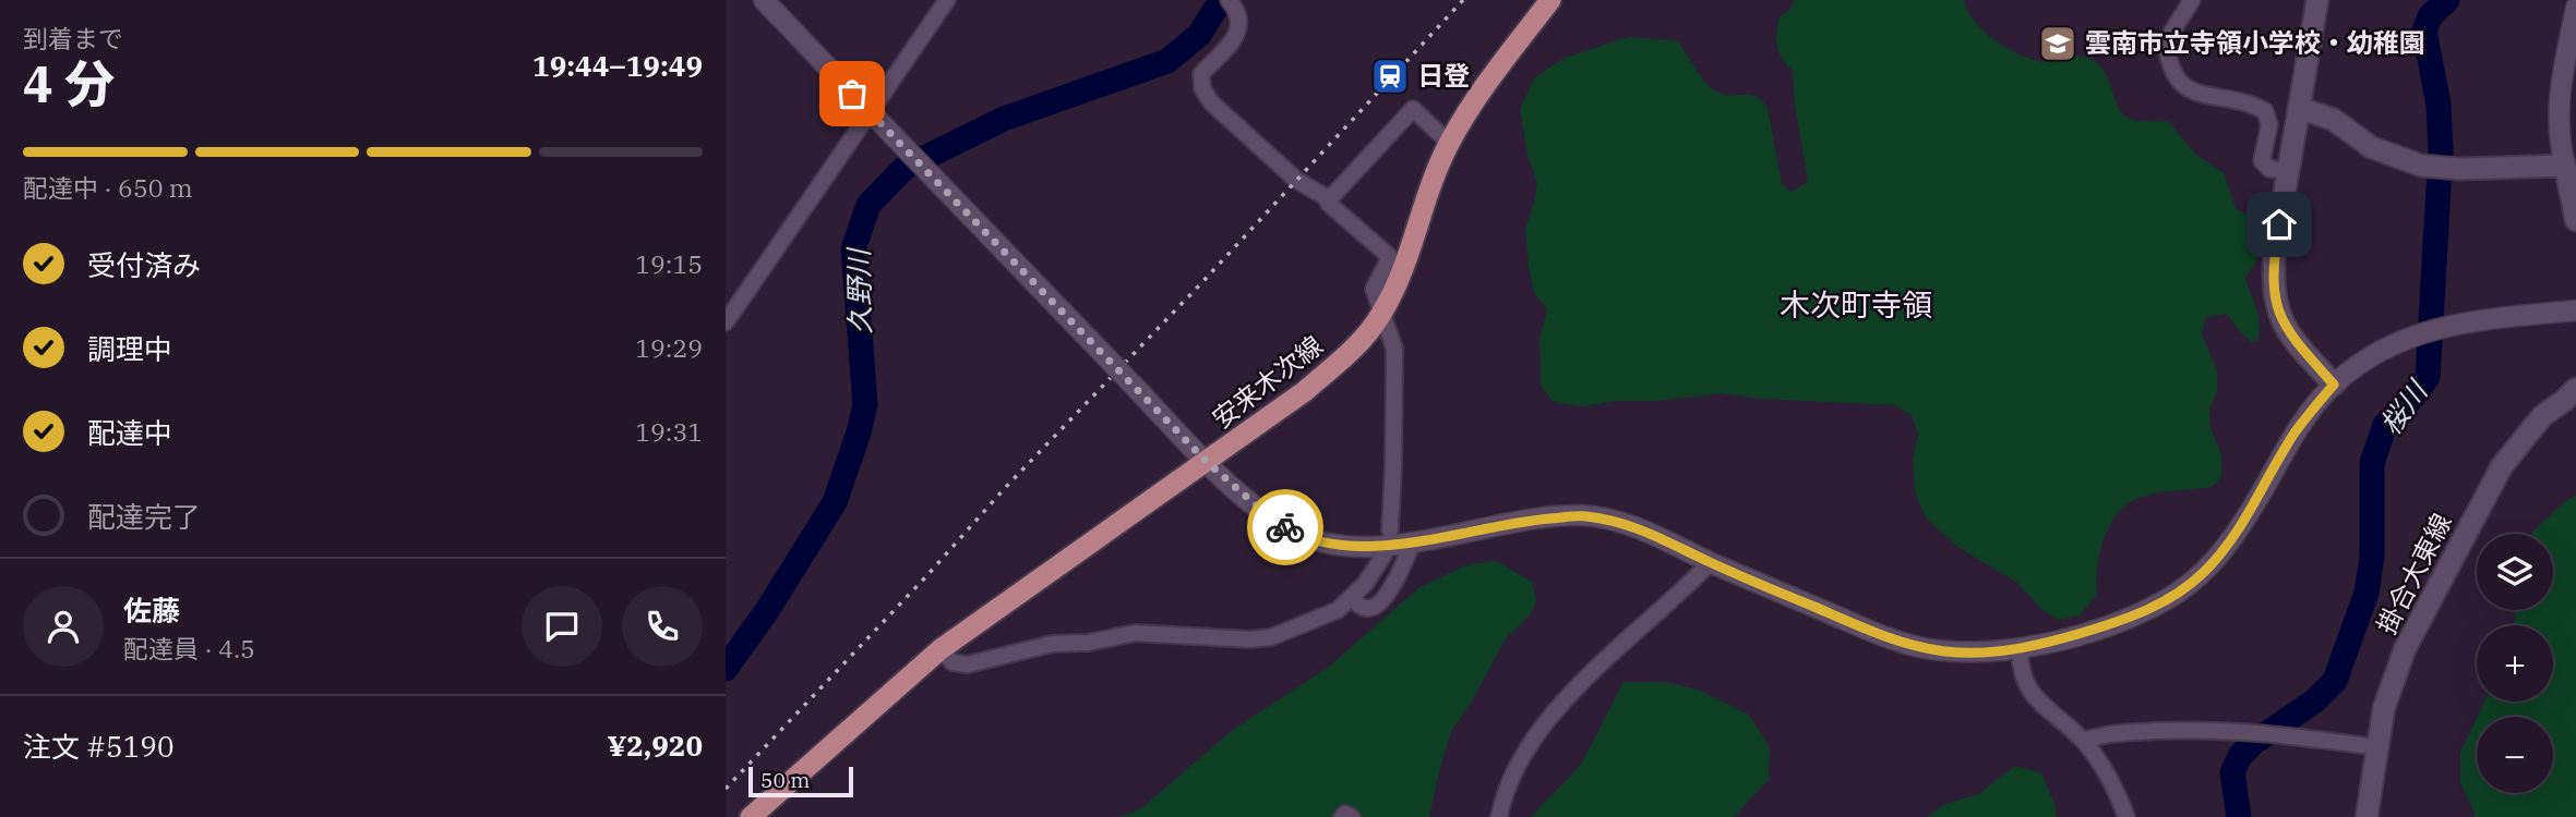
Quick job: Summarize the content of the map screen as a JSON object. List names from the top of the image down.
{
  "streets": {
    "main road": ["安来木次線", "掛合大東線"]
  },
  "districts": ["木次町寺領"],
  "water": ["久野川", "桜川"],
  "places": {
    "school or university": ["雲南市立寺領小学校・幼稚園"],
    "station": ["日登"]
  },
  "scale_bar": "50 m",
  "page": {
    "heading": ["4 分", "到着まで", "19:44–19:49"],
    "panel": [
      "佐藤",
      "配達員 · 4.5",
      "注文 #5190",
      "¥2,920"
    ],
    "bar": "配達中 · 650 m",
    "list": [
      ["受付済み", "19:15"],
      ["調理中", "19:29"],
      ["配達中", "19:31"],
      "配達完了"
    ],
    "map_buttons": ["+", "−"],
    "scale": "50 m"
  }
}
